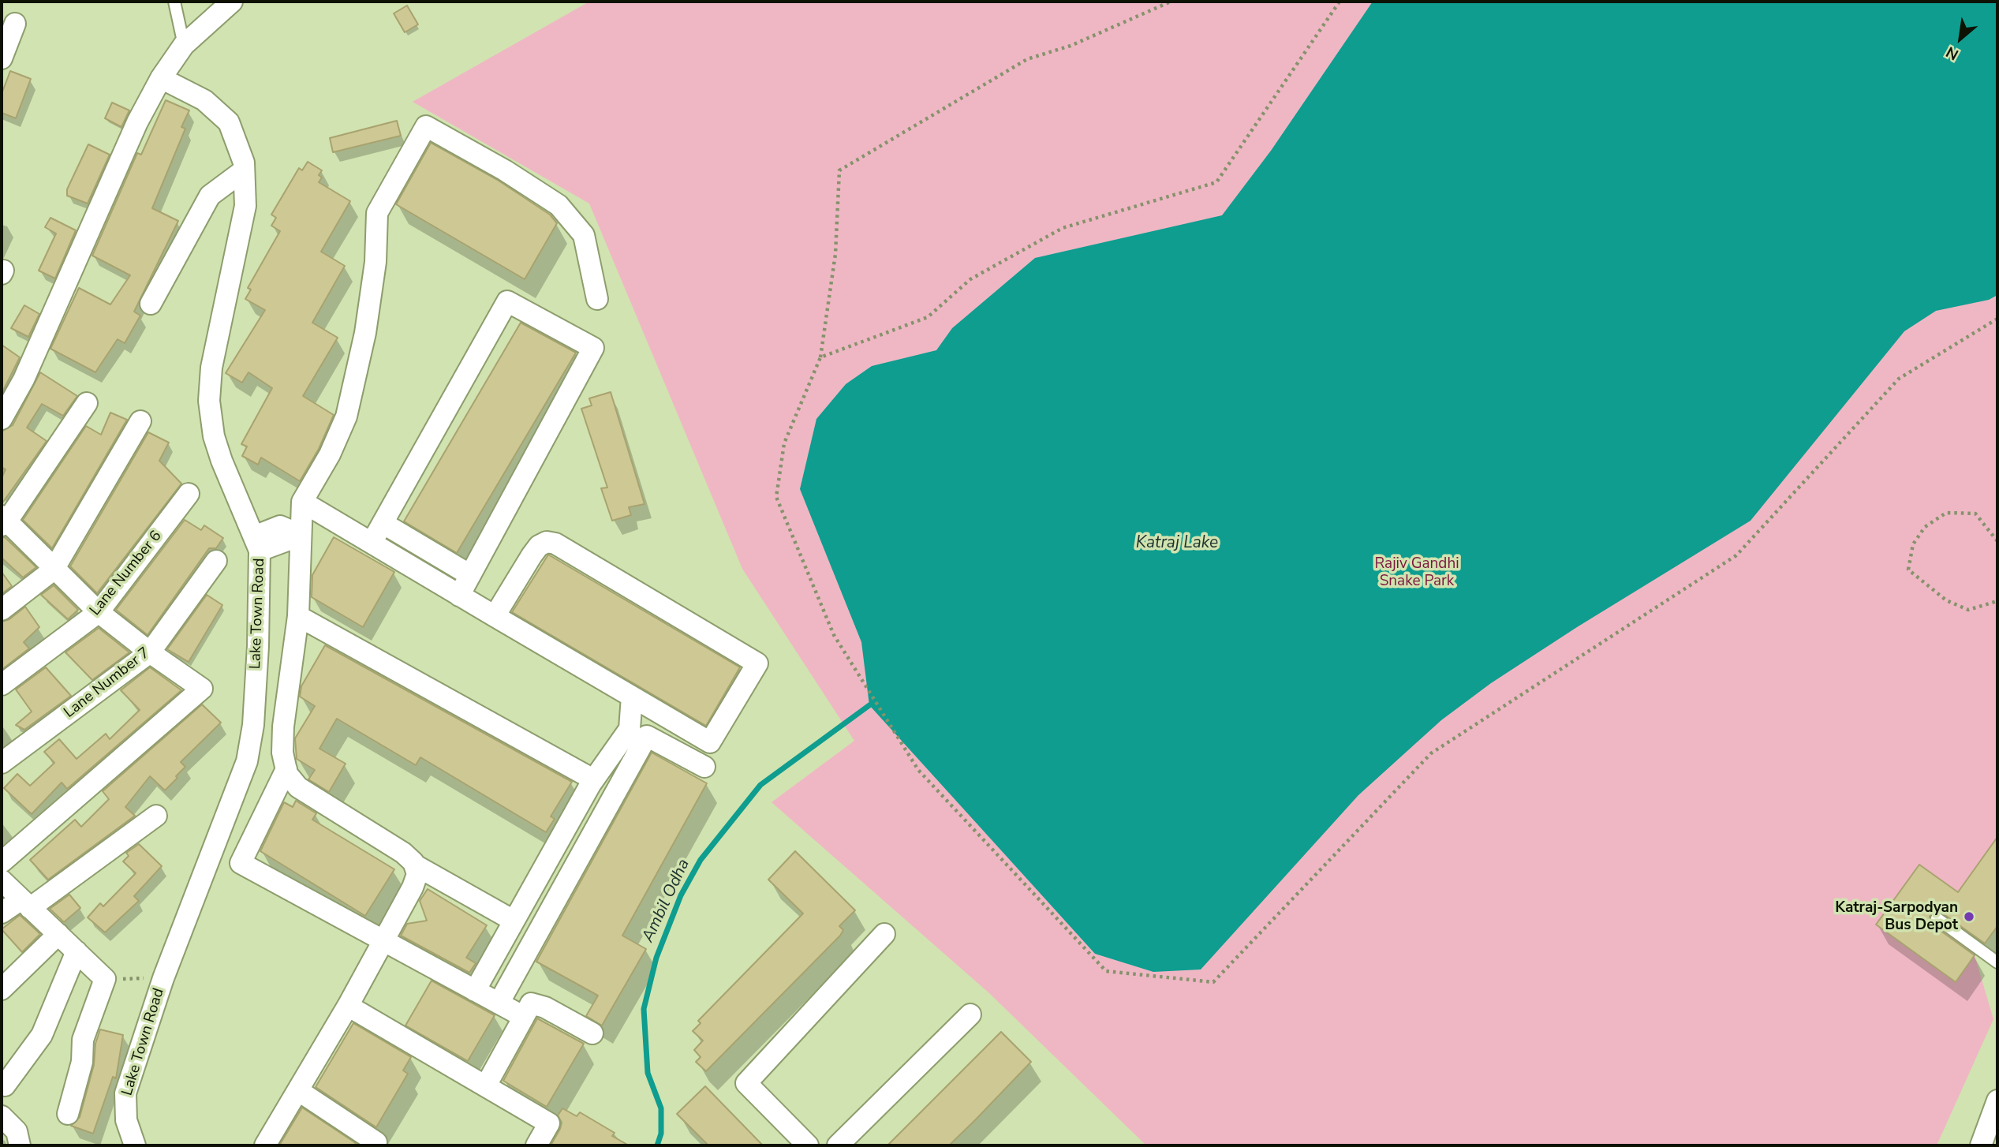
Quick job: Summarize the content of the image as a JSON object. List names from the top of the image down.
{
  "streets": {
    "street": ["Lane Number 6", "Lake Town Road", "Lane Number 7"]
  },
  "water": ["Katraj Lake", "Ambil Odha"],
  "parks": ["Rajiv Gandhi Snake Park"],
  "places": ["Katraj-Sarpodyan Bus Depot"],
  "north": "bottom left"
}
